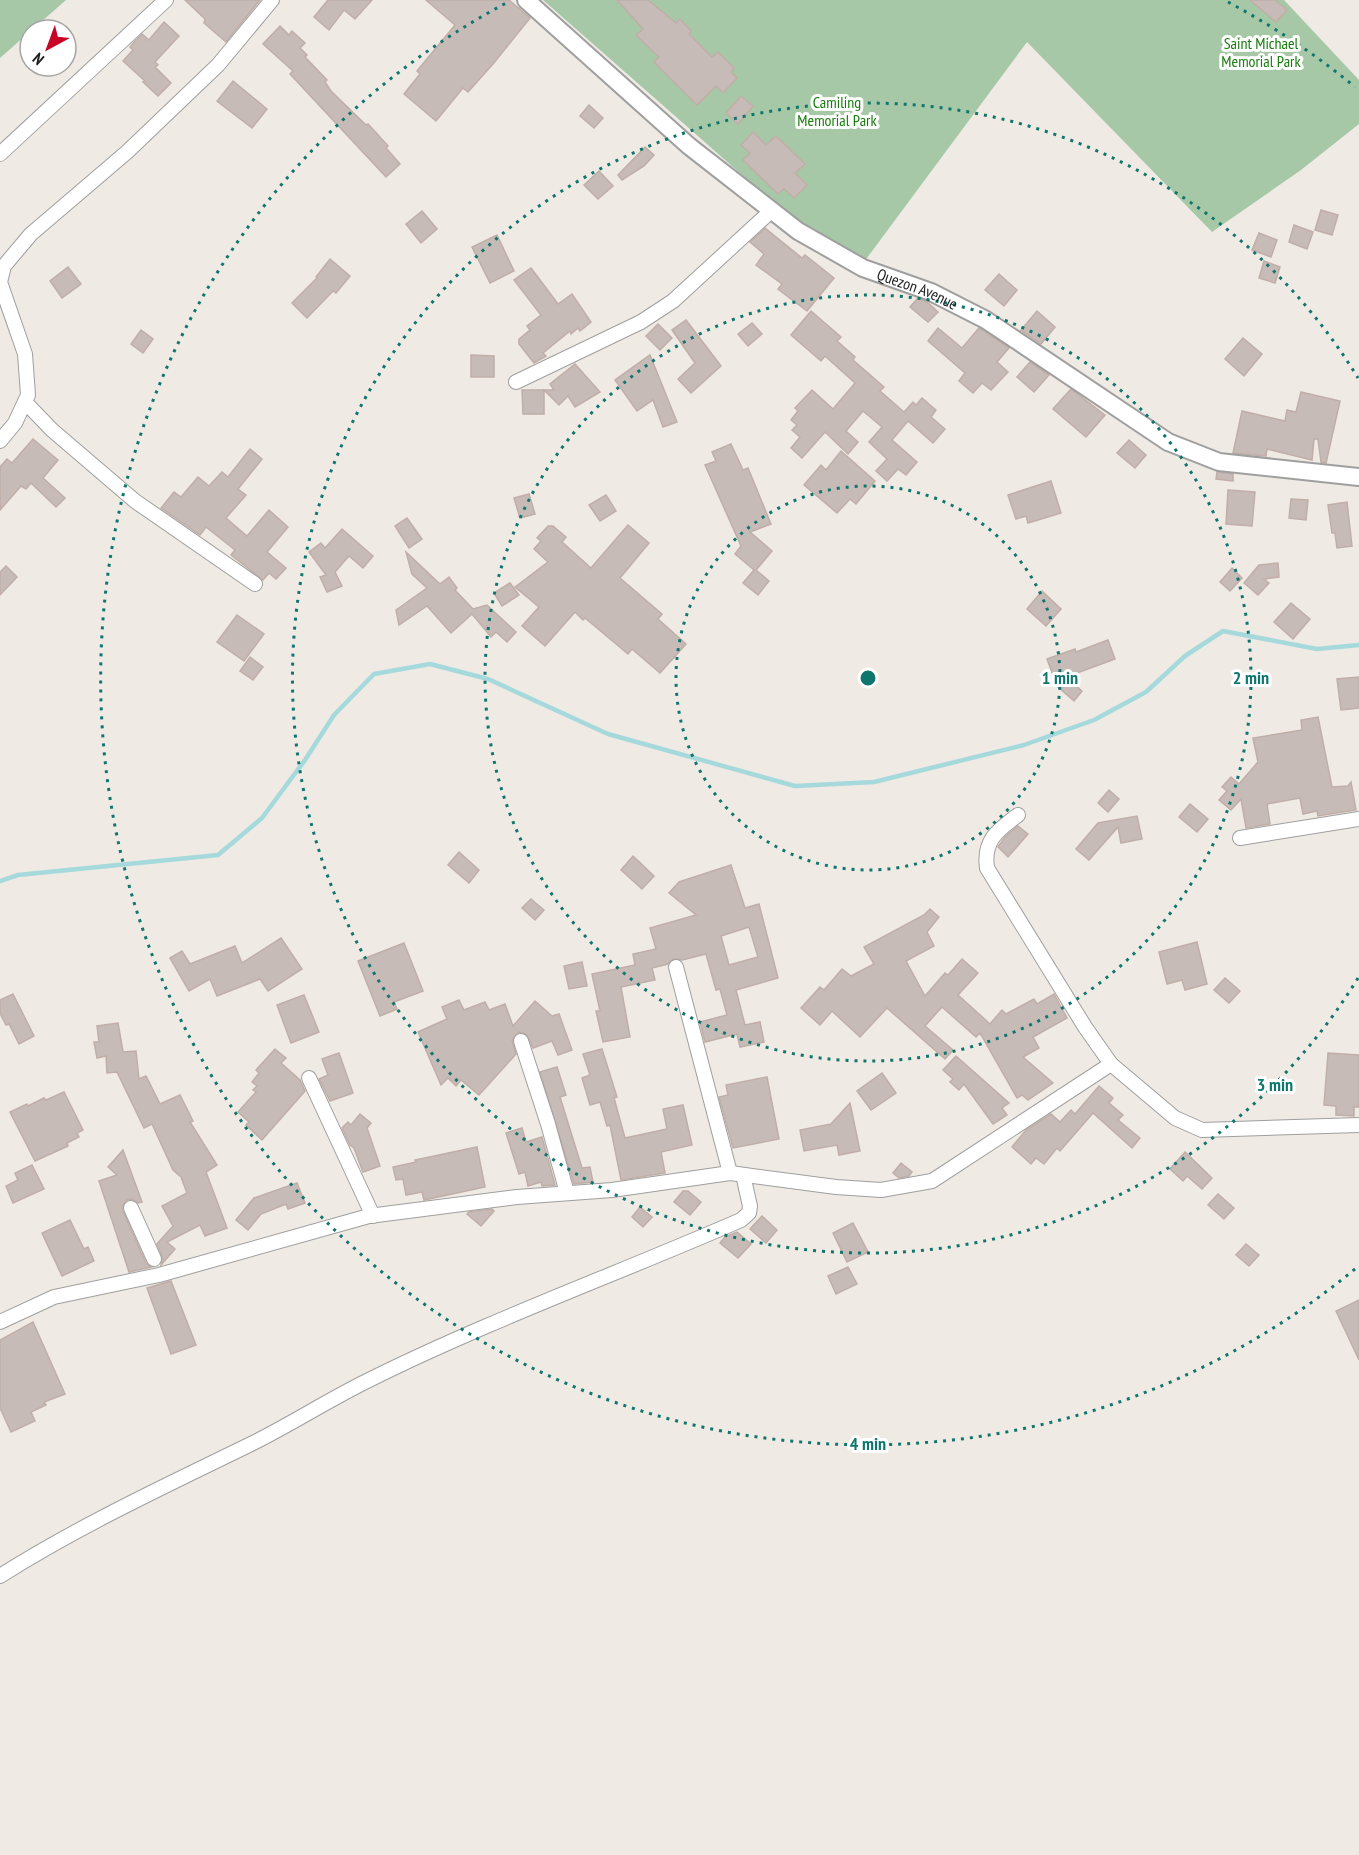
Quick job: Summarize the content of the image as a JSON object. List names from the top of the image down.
{
  "streets": {
    "street": ["Quezon Avenue"]
  },
  "parks": ["Saint Michael Memorial Park", "Camiling Memorial Park"],
  "north": "bottom left",
  "rings": [
    "1 min",
    "2 min",
    "3 min",
    "4 min"
  ]
}
